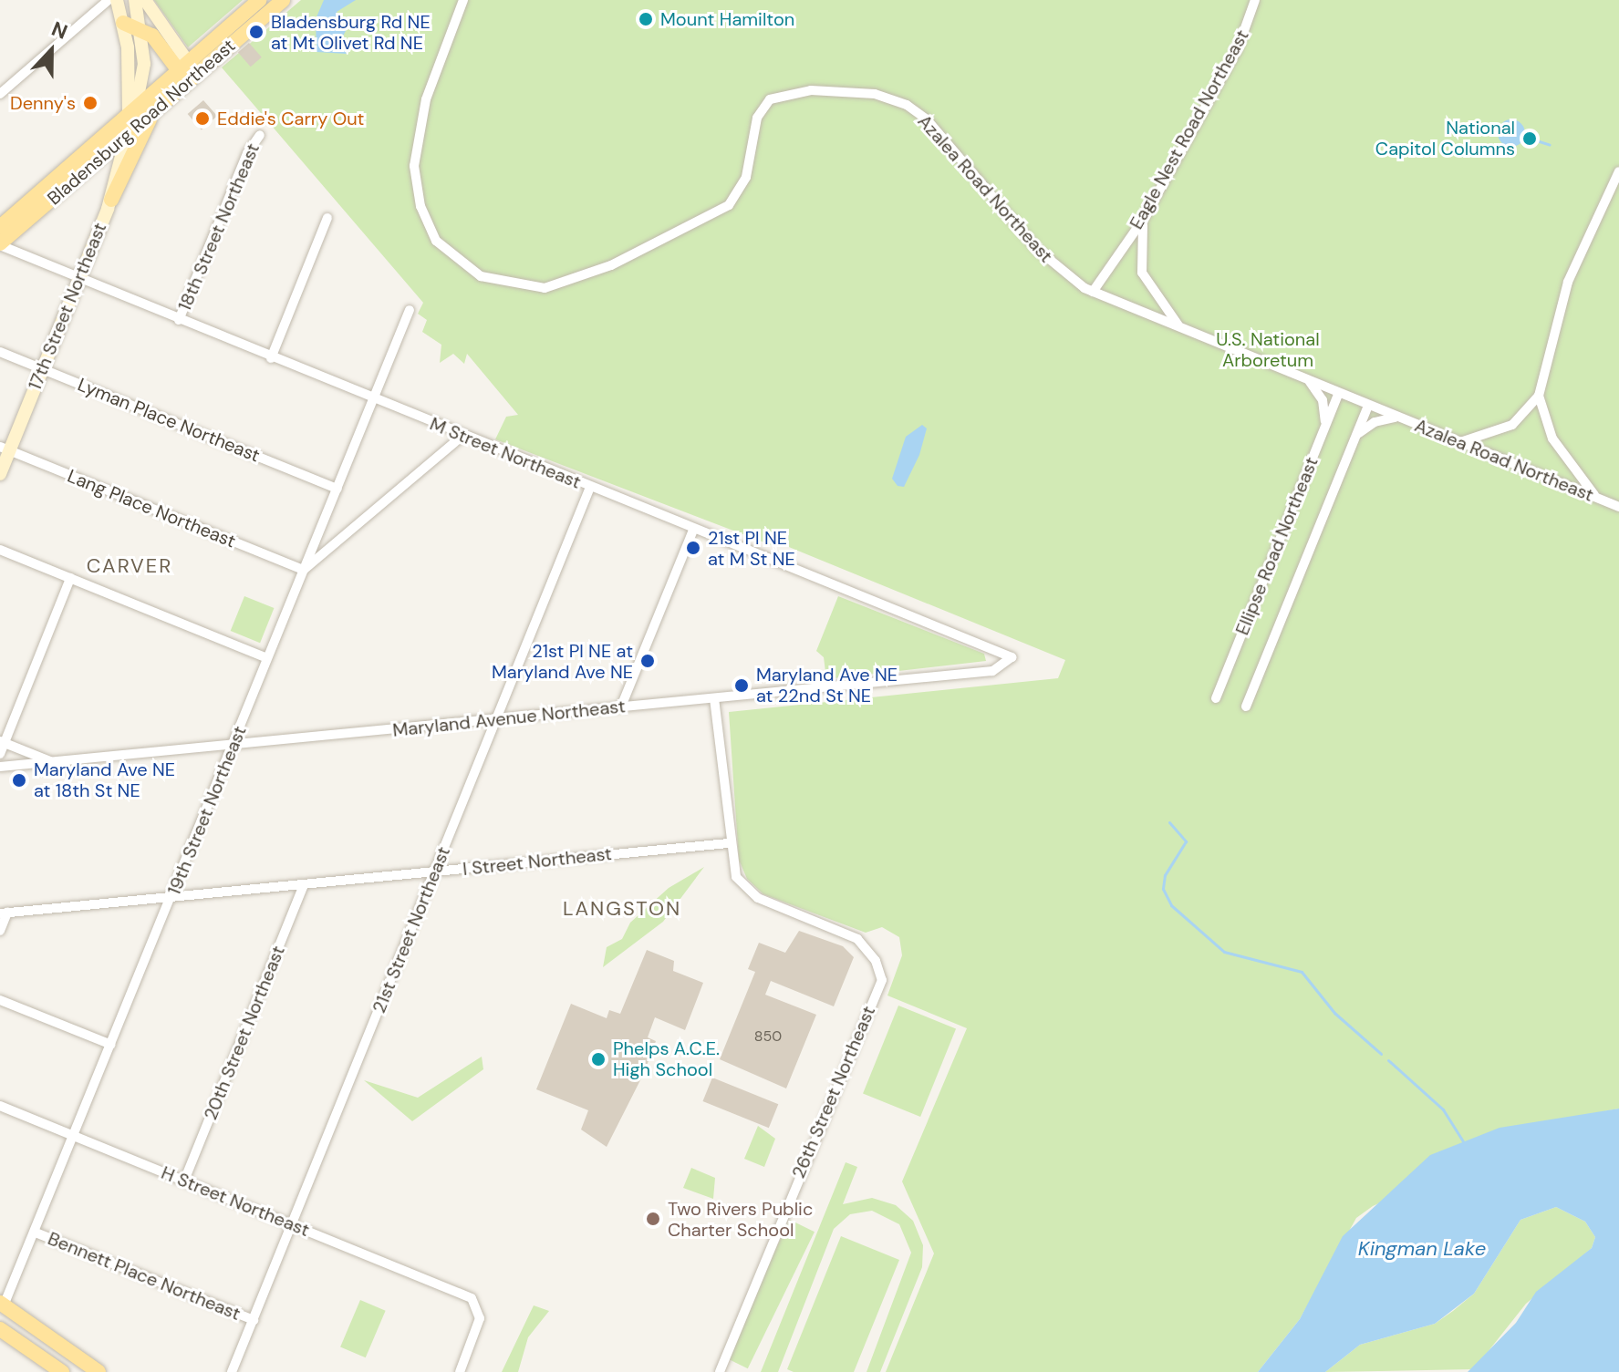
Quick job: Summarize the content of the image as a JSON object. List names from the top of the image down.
{
  "streets": {
    "main road": ["Bladensburg Road Northeast", "17th Street Northeast"],
    "street": [
      "Eagle Nest Road Northeast",
      "Azalea Road Northeast",
      "18th Street Northeast",
      "Lyman Place Northeast",
      "M Street Northeast",
      "Lang Place Northeast",
      "Ellipse Road Northeast",
      "Maryland Avenue Northeast",
      "19th Street Northeast",
      "I Street Northeast",
      "21st Street Northeast",
      "20th Street Northeast",
      "26th Street Northeast",
      "H Street Northeast",
      "Bennett Place Northeast"
    ]
  },
  "crossings": [
    ["Bladensburg Road Northeast", "17th Street Northeast"],
    ["Bladensburg Road Northeast", "M Street Northeast"],
    ["Eagle Nest Road Northeast", "Azalea Road Northeast"],
    ["Azalea Road Northeast", "Ellipse Road Northeast"],
    ["18th Street Northeast", "M Street Northeast"],
    ["17th Street Northeast", "Lyman Place Northeast"],
    ["17th Street Northeast", "M Street Northeast"],
    ["17th Street Northeast", "Lang Place Northeast"],
    ["Lyman Place Northeast", "19th Street Northeast"],
    ["M Street Northeast", "Maryland Avenue Northeast"],
    ["M Street Northeast", "19th Street Northeast"],
    ["M Street Northeast", "21st Street Northeast"],
    ["Lang Place Northeast", "19th Street Northeast"],
    ["Maryland Avenue Northeast", "19th Street Northeast"],
    ["Maryland Avenue Northeast", "21st Street Northeast"],
    ["19th Street Northeast", "I Street Northeast"],
    ["19th Street Northeast", "H Street Northeast"],
    ["19th Street Northeast", "Bennett Place Northeast"],
    ["I Street Northeast", "21st Street Northeast"],
    ["I Street Northeast", "20th Street Northeast"],
    ["I Street Northeast", "26th Street Northeast"],
    ["21st Street Northeast", "H Street Northeast"],
    ["21st Street Northeast", "Bennett Place Northeast"],
    ["20th Street Northeast", "H Street Northeast"]
  ],
  "districts": ["CARVER", "LANGSTON"],
  "water": ["Kingman Lake"],
  "parks": ["U.S. National Arboretum"],
  "places": [
    "Mount Hamilton",
    "Bladensburg Rd NE at Mt Olivet Rd NE",
    "Denny's",
    "Eddie's Carry Out",
    "National Capitol Columns",
    "21st Pl NE at M St NE",
    "21st Pl NE at Maryland Ave NE",
    "Maryland Ave NE at 22nd St NE",
    "Maryland Ave NE at 18th St NE",
    "Phelps A.C.E. High School",
    "Two Rivers Public Charter School"
  ],
  "house_numbers": ["850"],
  "north": "top"
}
